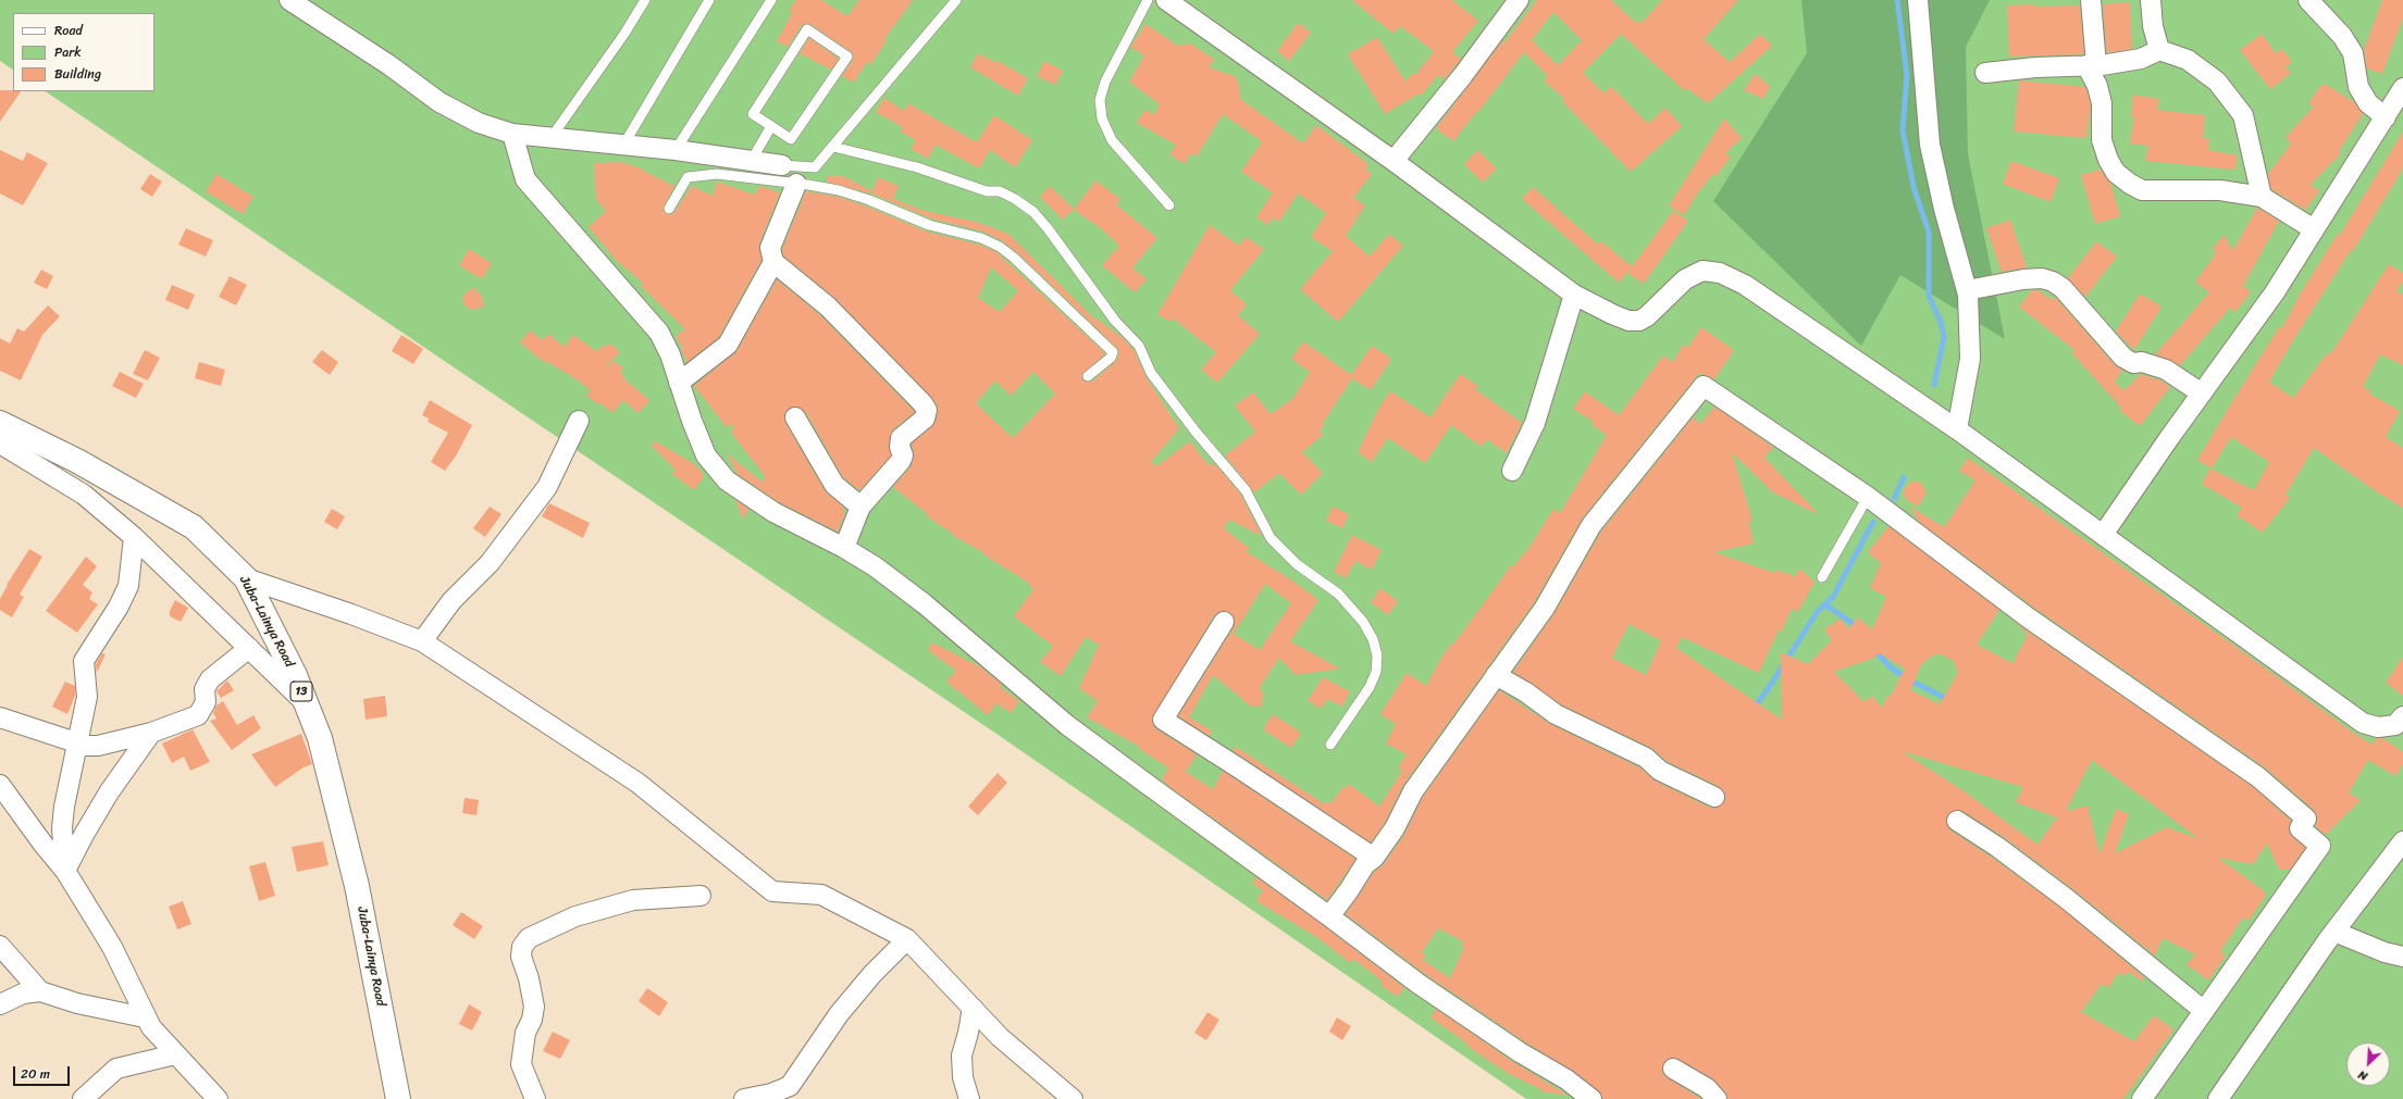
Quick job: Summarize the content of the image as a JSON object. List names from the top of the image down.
{
  "streets": {
    "main road": ["Juba-Lainya Road", "13"]
  },
  "legend": ["Road", "Park", "Building"],
  "scale_bar": "20 m",
  "north": "bottom left"
}
